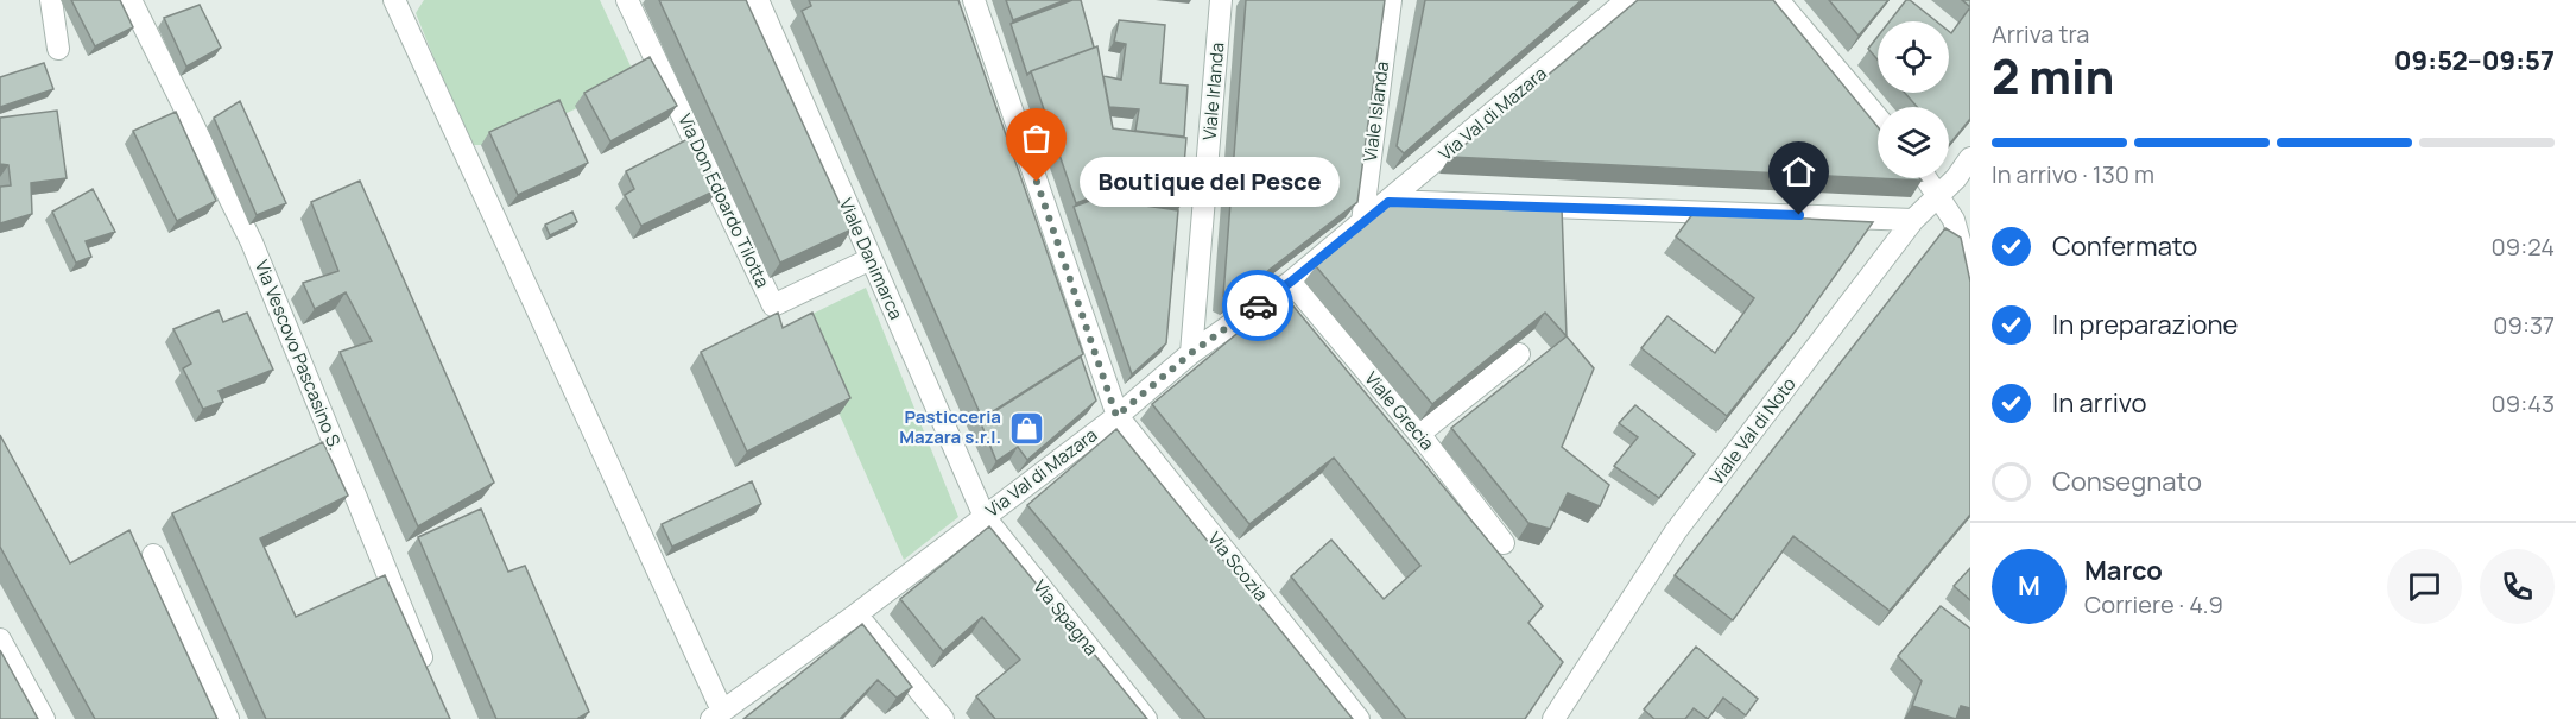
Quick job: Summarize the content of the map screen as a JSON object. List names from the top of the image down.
{
  "streets": {
    "street": [
      "Viale Irlanda",
      "Viale Islanda",
      "Via Val di Mazara",
      "Via Don Edoardo Tilotta",
      "Viale Danimarca",
      "Via Vescovo Pascasino S.",
      "Viale Grecia",
      "Viale Val di Noto",
      "Via Scozia",
      "Via Spagna"
    ]
  },
  "crossings": [
    ["Viale Irlanda", "Via Val di Mazara"],
    ["Viale Islanda", "Via Val di Mazara"],
    ["Via Val di Mazara", "Viale Danimarca"],
    ["Via Val di Mazara", "Viale Grecia"],
    ["Via Val di Mazara", "Via Scozia"],
    ["Via Val di Mazara", "Via Spagna"],
    ["Via Don Edoardo Tilotta", "Viale Danimarca"],
    ["Viale Danimarca", "Via Spagna"]
  ],
  "places": {
    "other": ["Boutique del Pesce"],
    "shop": ["Pasticceria Mazara s.r.l."]
  },
  "page": {
    "heading": ["2 min", "Arriva tra", "09:52–09:57"],
    "panel": ["Marco", "Corriere · 4.9"],
    "bar": "In arrivo · 130 m",
    "bubble": "Boutique del Pesce",
    "list": [
      ["Confermato", "09:24"],
      ["In preparazione", "09:37"],
      ["In arrivo", "09:43"],
      "Consegnato"
    ],
    "round": "M"
  }
}
